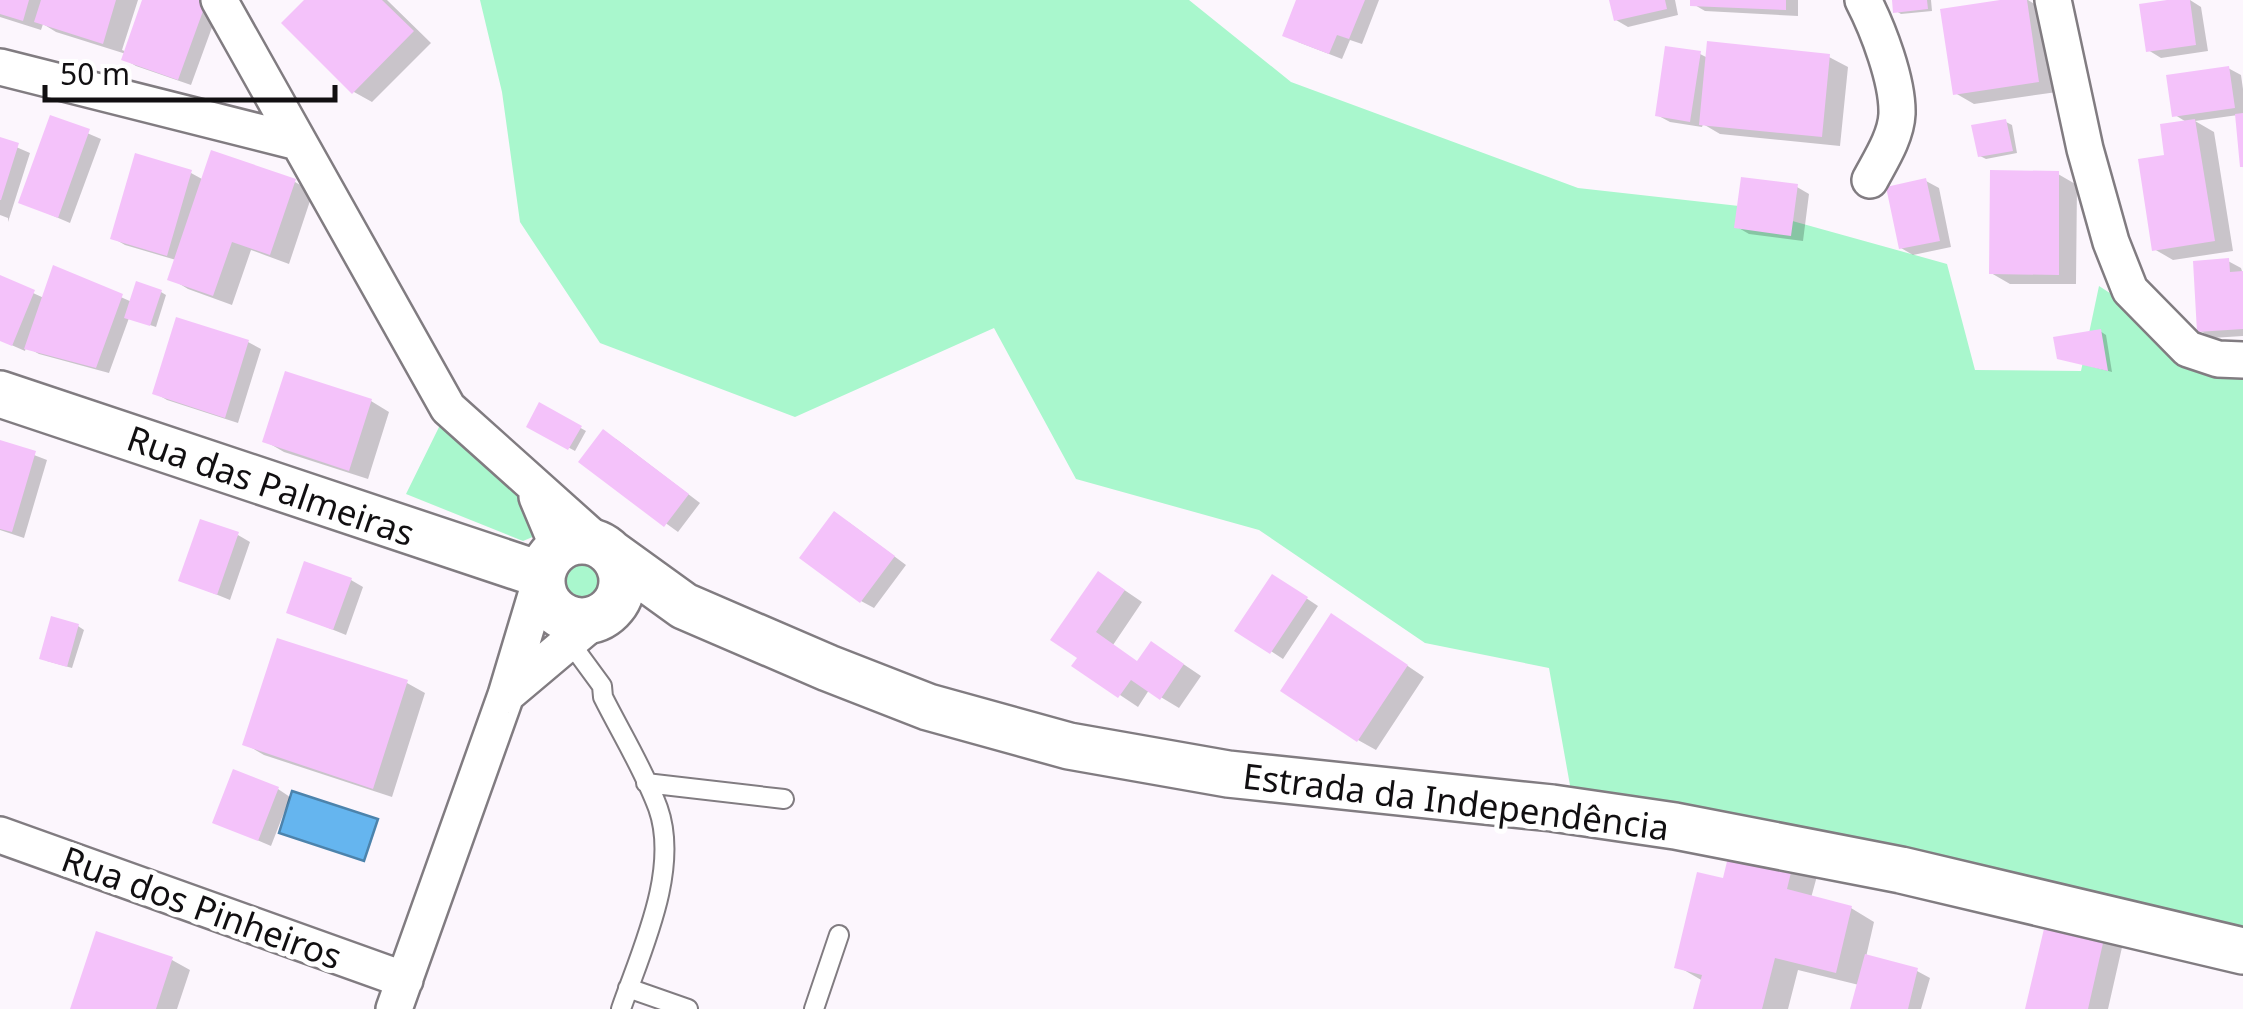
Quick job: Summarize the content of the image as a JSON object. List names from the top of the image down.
{
  "streets": {
    "street": ["Rua das Palmeiras", "Estrada da Independência", "Rua dos Pinheiros"]
  },
  "crossings": [
    ["Rua das Palmeiras", "Estrada da Independência"]
  ],
  "scale_bar": "50 m"
}
